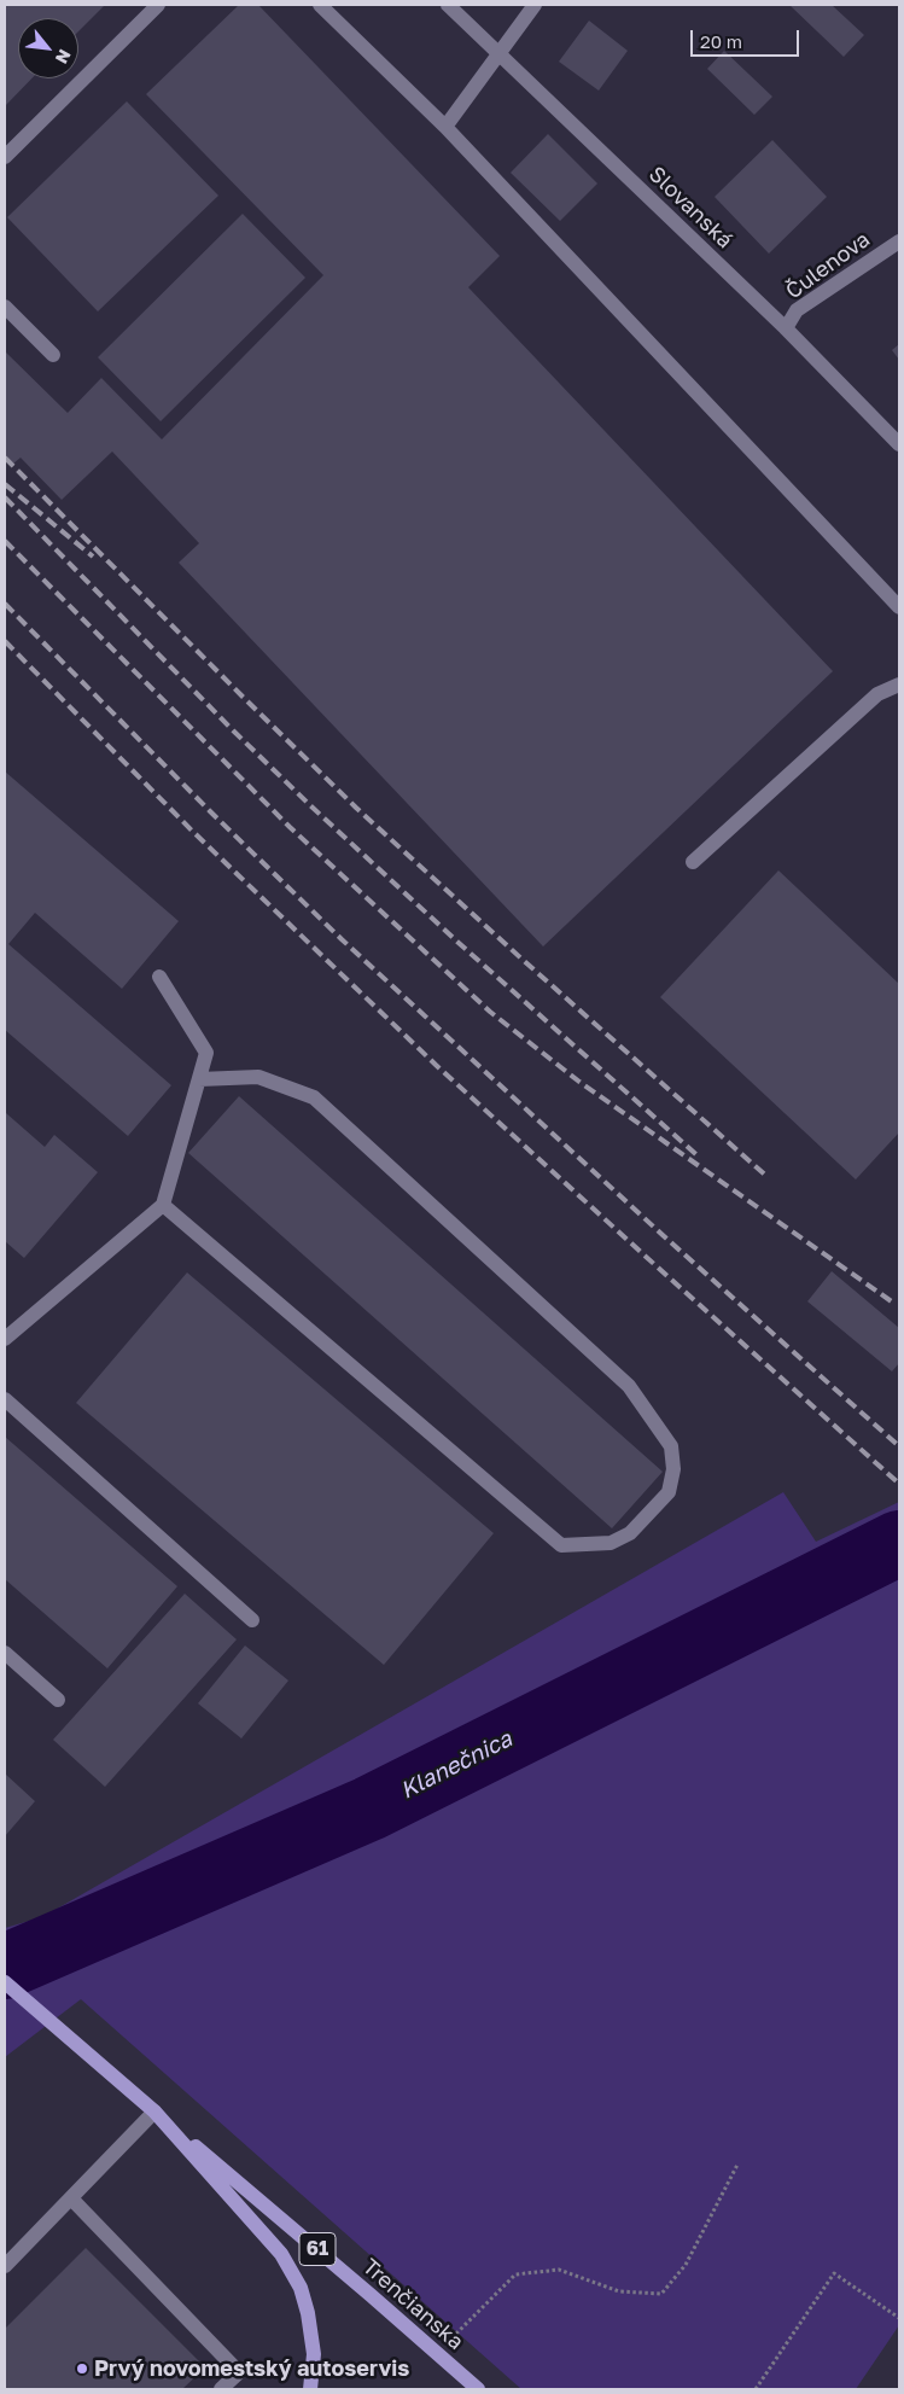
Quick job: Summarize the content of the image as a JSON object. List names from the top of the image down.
{
  "streets": {
    "main road": ["61", "Trenčianska"],
    "street": ["Slovanská", "Čulenova"]
  },
  "crossings": [
    ["Slovanská", "Čulenova"],
    ["61", "Trenčianska"]
  ],
  "water": ["Klanečnica"],
  "places": ["Prvý novomestský autoservis"],
  "scale_bar": "20 m",
  "north": "bottom right"
}
